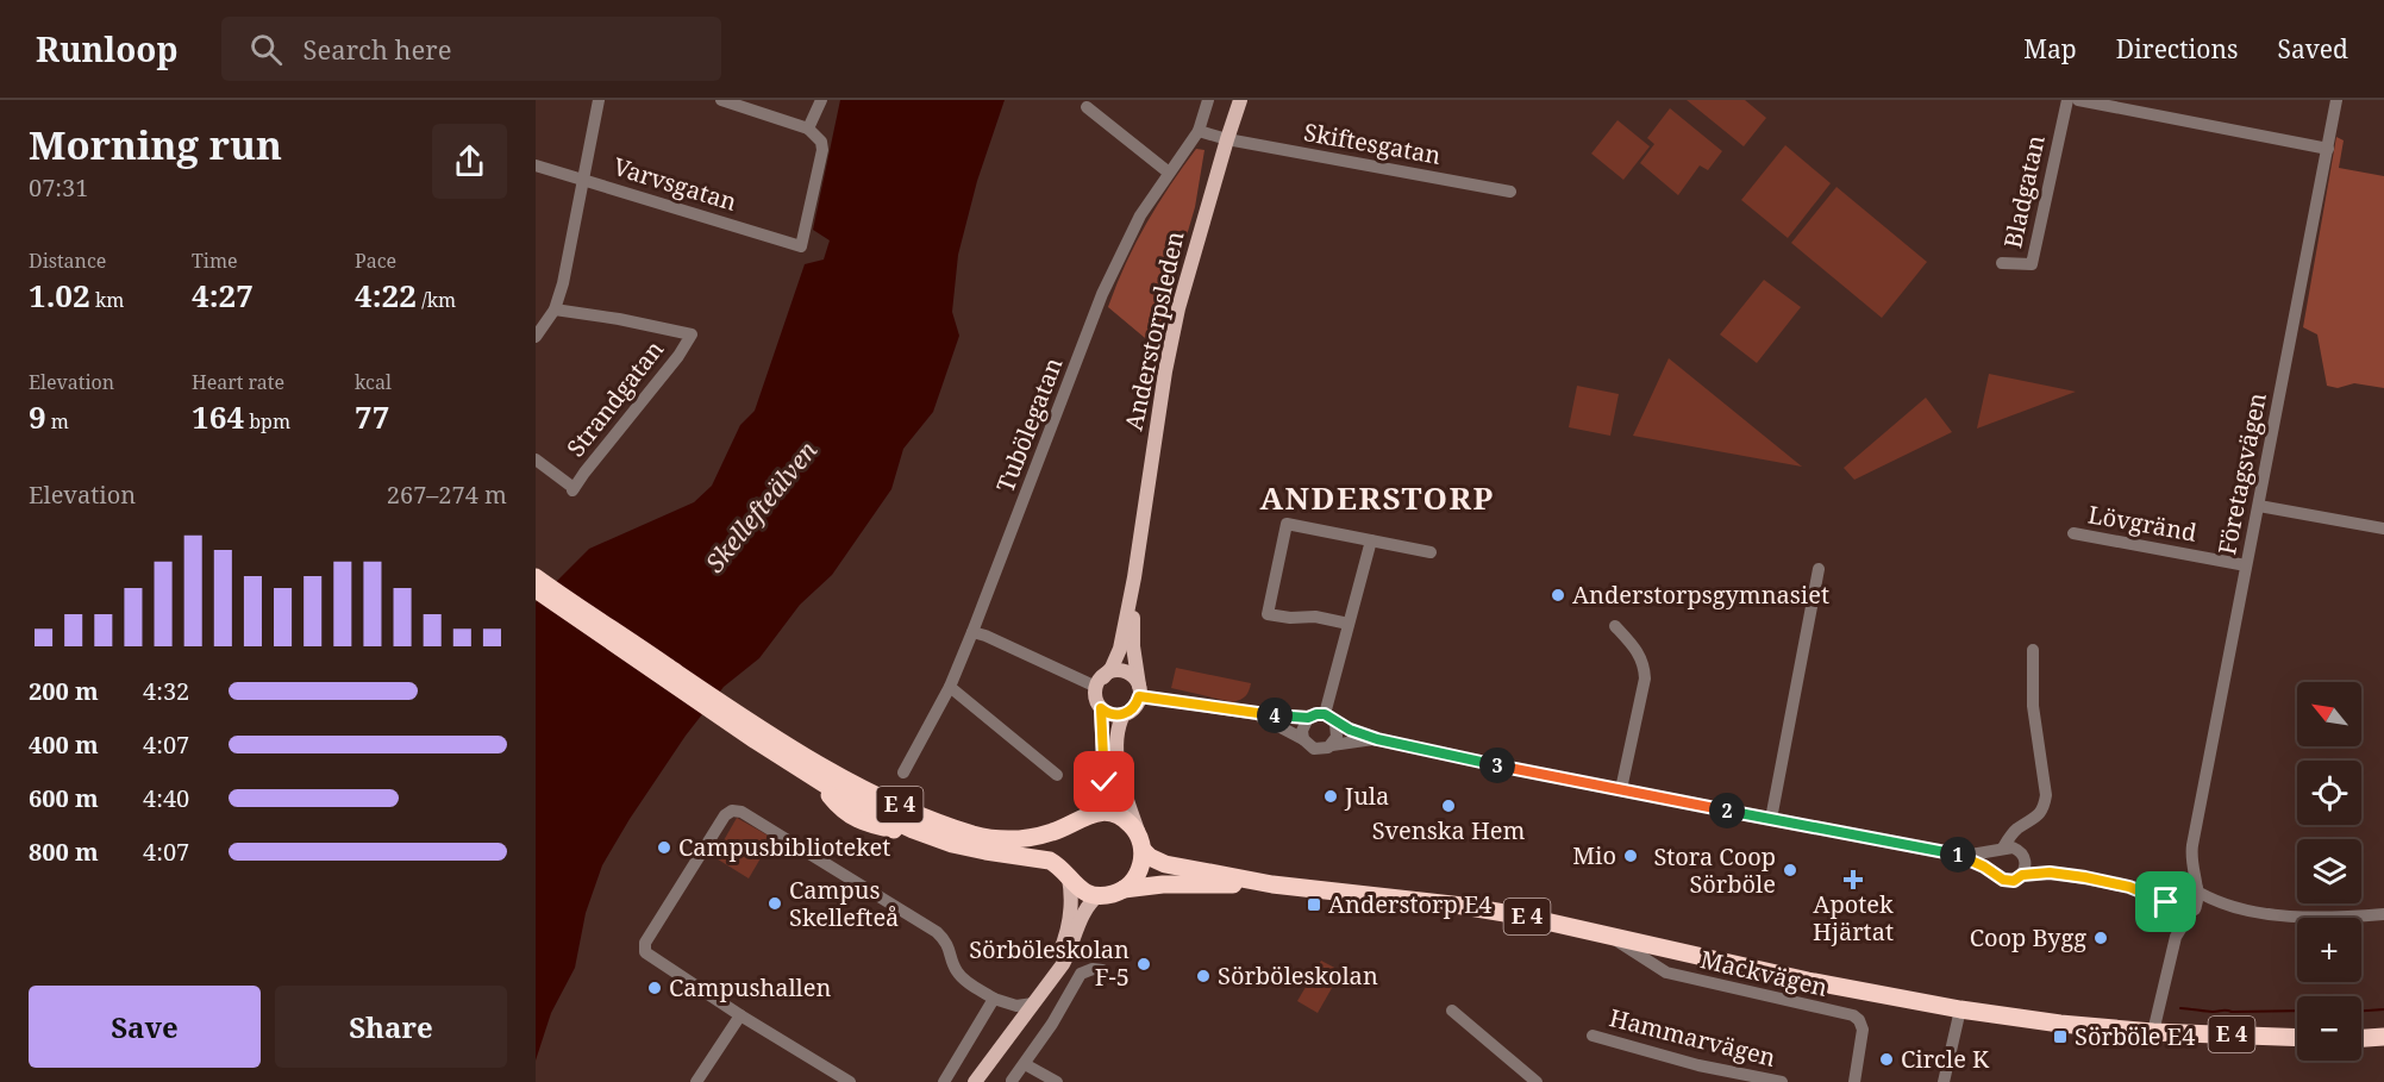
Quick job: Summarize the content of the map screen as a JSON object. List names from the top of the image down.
{
  "streets": {
    "highway": ["E 4"],
    "main road": ["Anderstorpsleden"],
    "street": [
      "Skiftesgatan",
      "Varvsgatan",
      "Bladgatan",
      "Strandgatan",
      "Tubölegatan",
      "Företagsvägen",
      "Lövgränd",
      "Mackvägen",
      "Hammarvägen"
    ]
  },
  "crossings": [
    ["Skiftesgatan", "Anderstorpsleden"],
    ["Skiftesgatan", "Tubölegatan"],
    ["Företagsvägen", "Lövgränd"],
    ["E 4", "Mackvägen"]
  ],
  "districts": ["ANDERSTORP"],
  "water": ["Skellefteälven"],
  "places": {
    "other": [
      "Anderstorpsgymnasiet",
      "Jula",
      "Svenska Hem",
      "Campusbiblioteket",
      "Mio",
      "Stora Coop Sörböle",
      "Campus Skellefteå",
      "Coop Bygg",
      "Sörböleskolan F-5",
      "Sörböleskolan",
      "Campushallen",
      "Circle K"
    ],
    "health": ["Apotek Hjärtat"],
    "transit": ["Anderstorp E4", "Sörböle E4"]
  },
  "north": "top left",
  "page": {
    "header": "Runloop",
    "search": "Search here",
    "nav": ["Map", "Directions", "Saved"],
    "heading": ["Morning run", "07:31"],
    "stats": [
      ["Distance", "1.02 km"],
      ["Time", "4:27"],
      ["Pace", "4:22 /km"],
      ["Elevation", "9 m"],
      ["Heart rate", "164 bpm"],
      ["kcal", "77"]
    ],
    "chart": ["Elevation", "267–274 m"],
    "list": [
      {
        "name": "200 m",
        "note": "4:32"
      },
      {
        "name": "400 m",
        "note": "4:07"
      },
      {
        "name": "600 m",
        "note": "4:40"
      },
      {
        "name": "800 m",
        "note": "4:07"
      }
    ],
    "map_buttons": ["+", "−"],
    "pins": [
      "4",
      "3",
      "2",
      "1"
    ],
    "buttons": ["Save", "Share"]
  }
}
